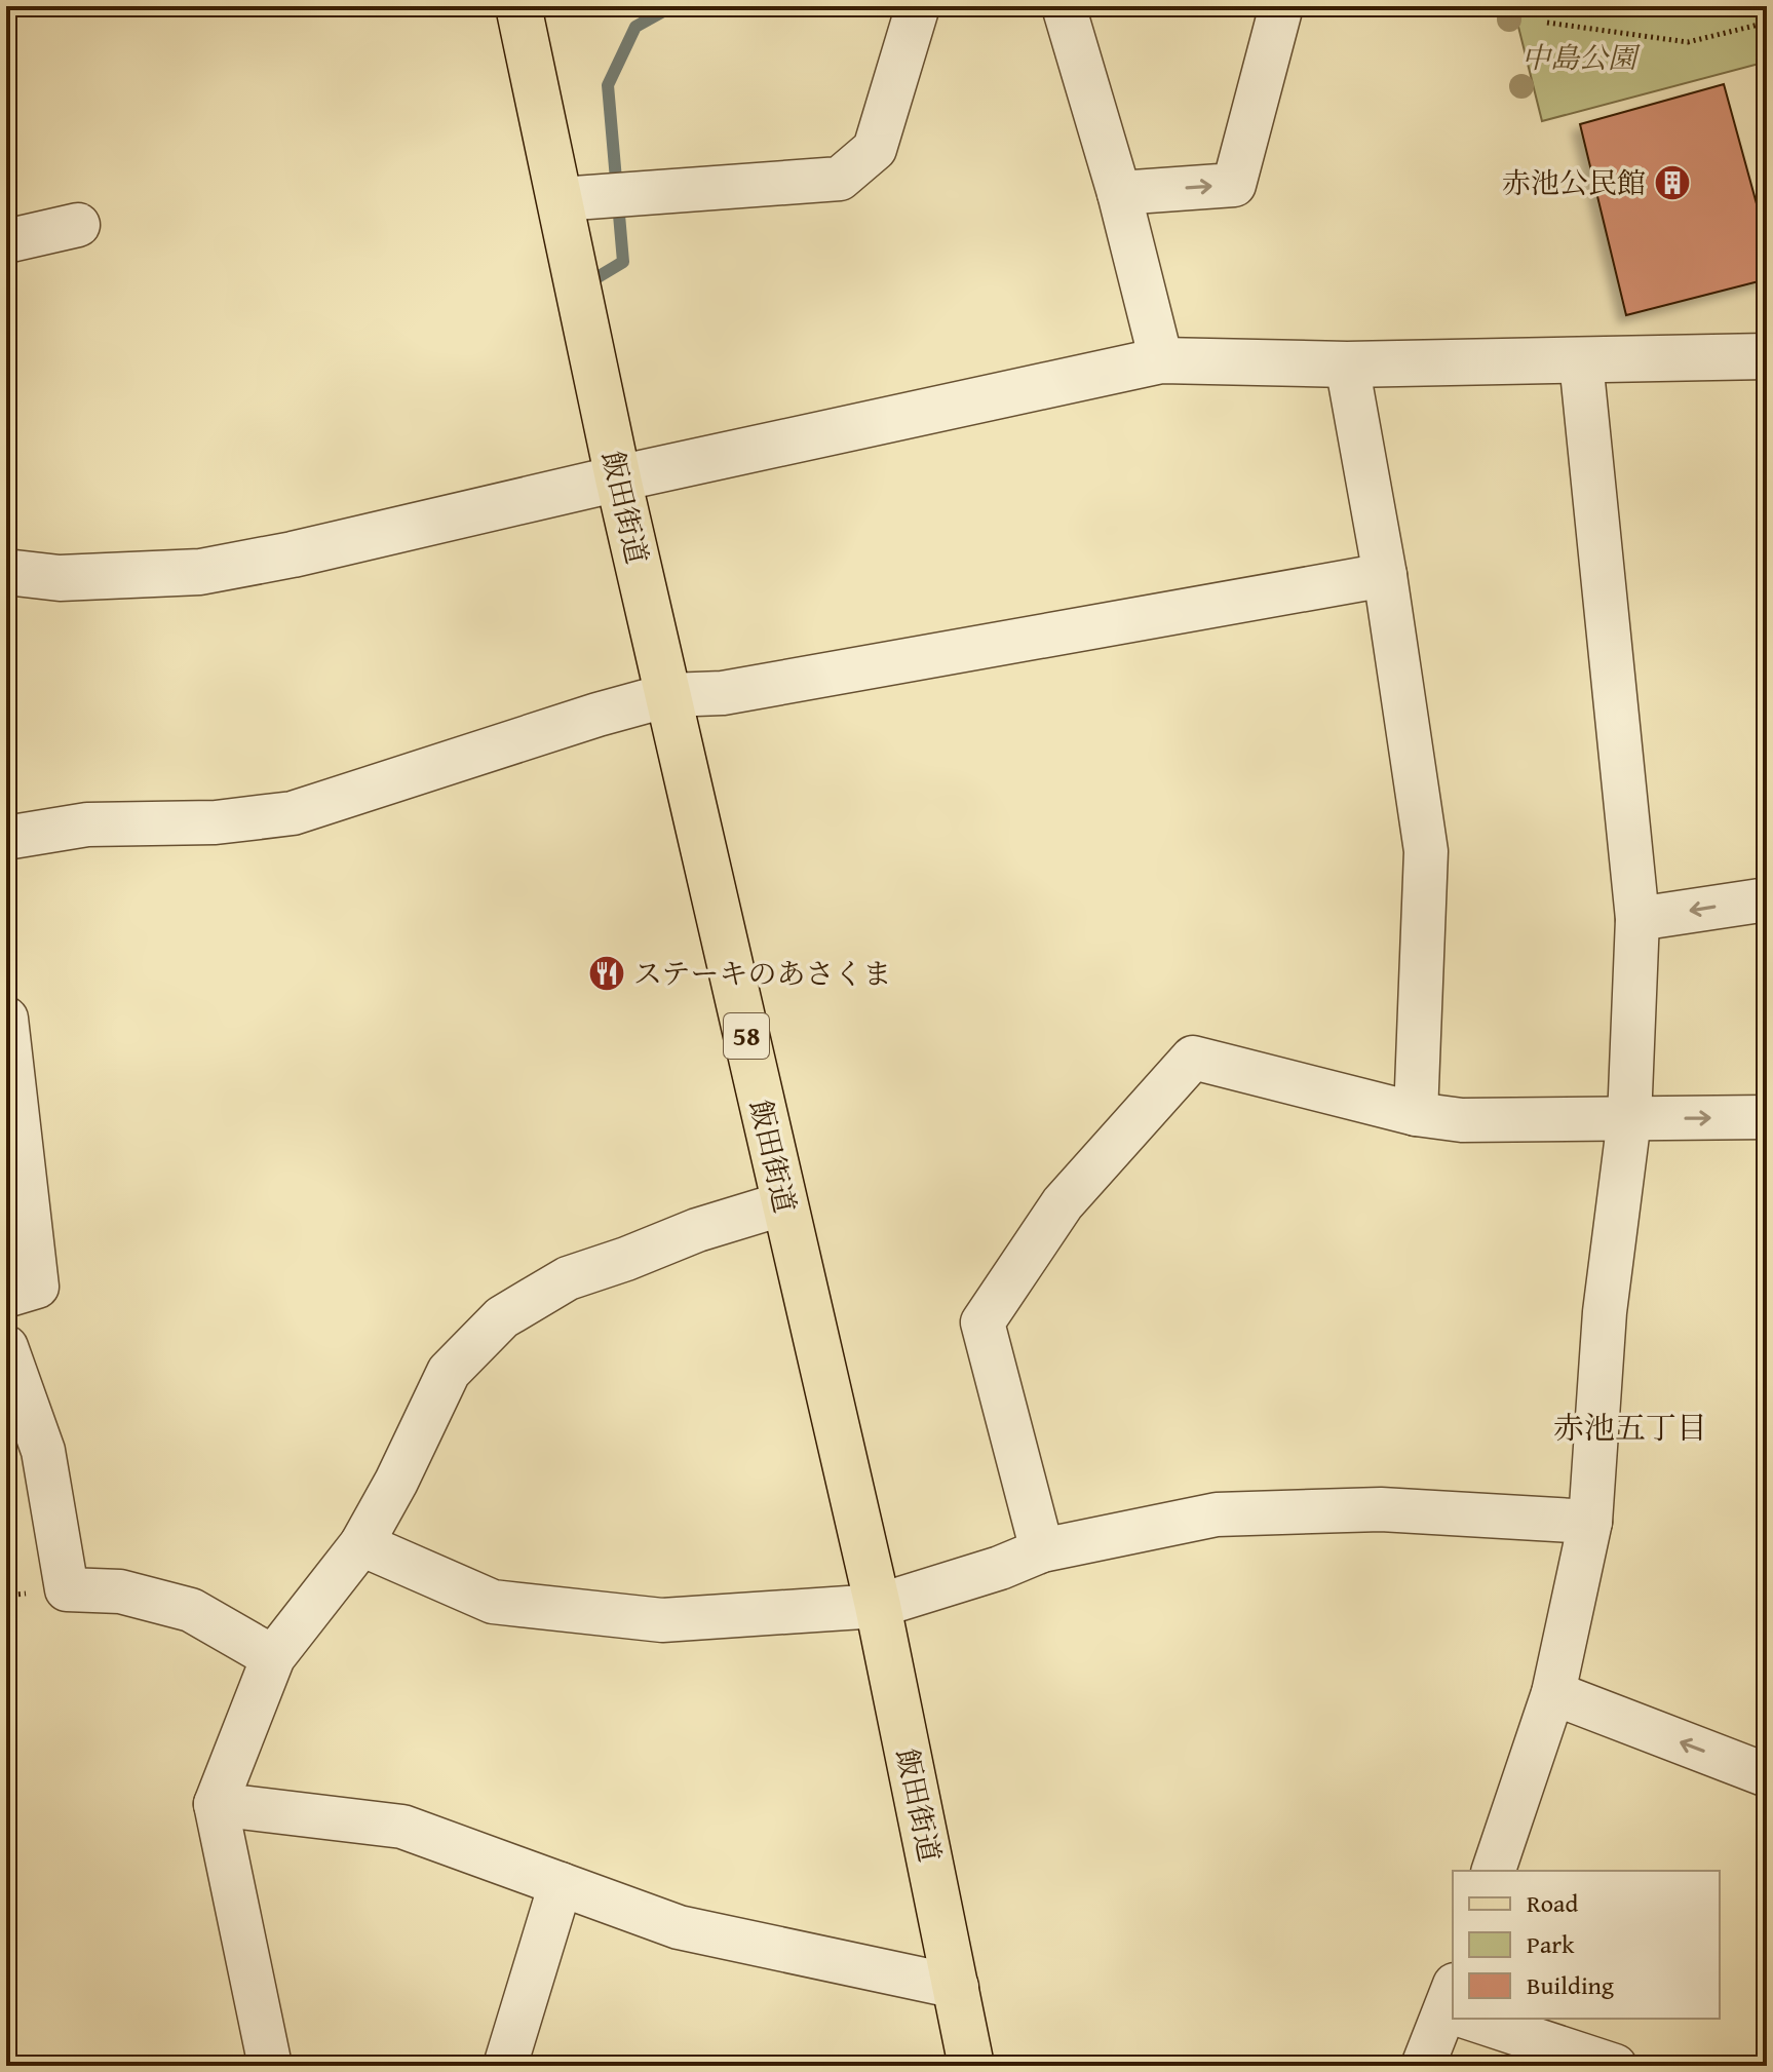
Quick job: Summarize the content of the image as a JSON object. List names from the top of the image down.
{
  "streets": {
    "main road": ["飯田街道", "58"]
  },
  "districts": ["赤池五丁目"],
  "parks": ["中島公園"],
  "places": {
    "building": ["赤池公民館"],
    "restaurant": ["ステーキのあさくま"]
  },
  "legend": ["Road", "Park", "Building"]
}
